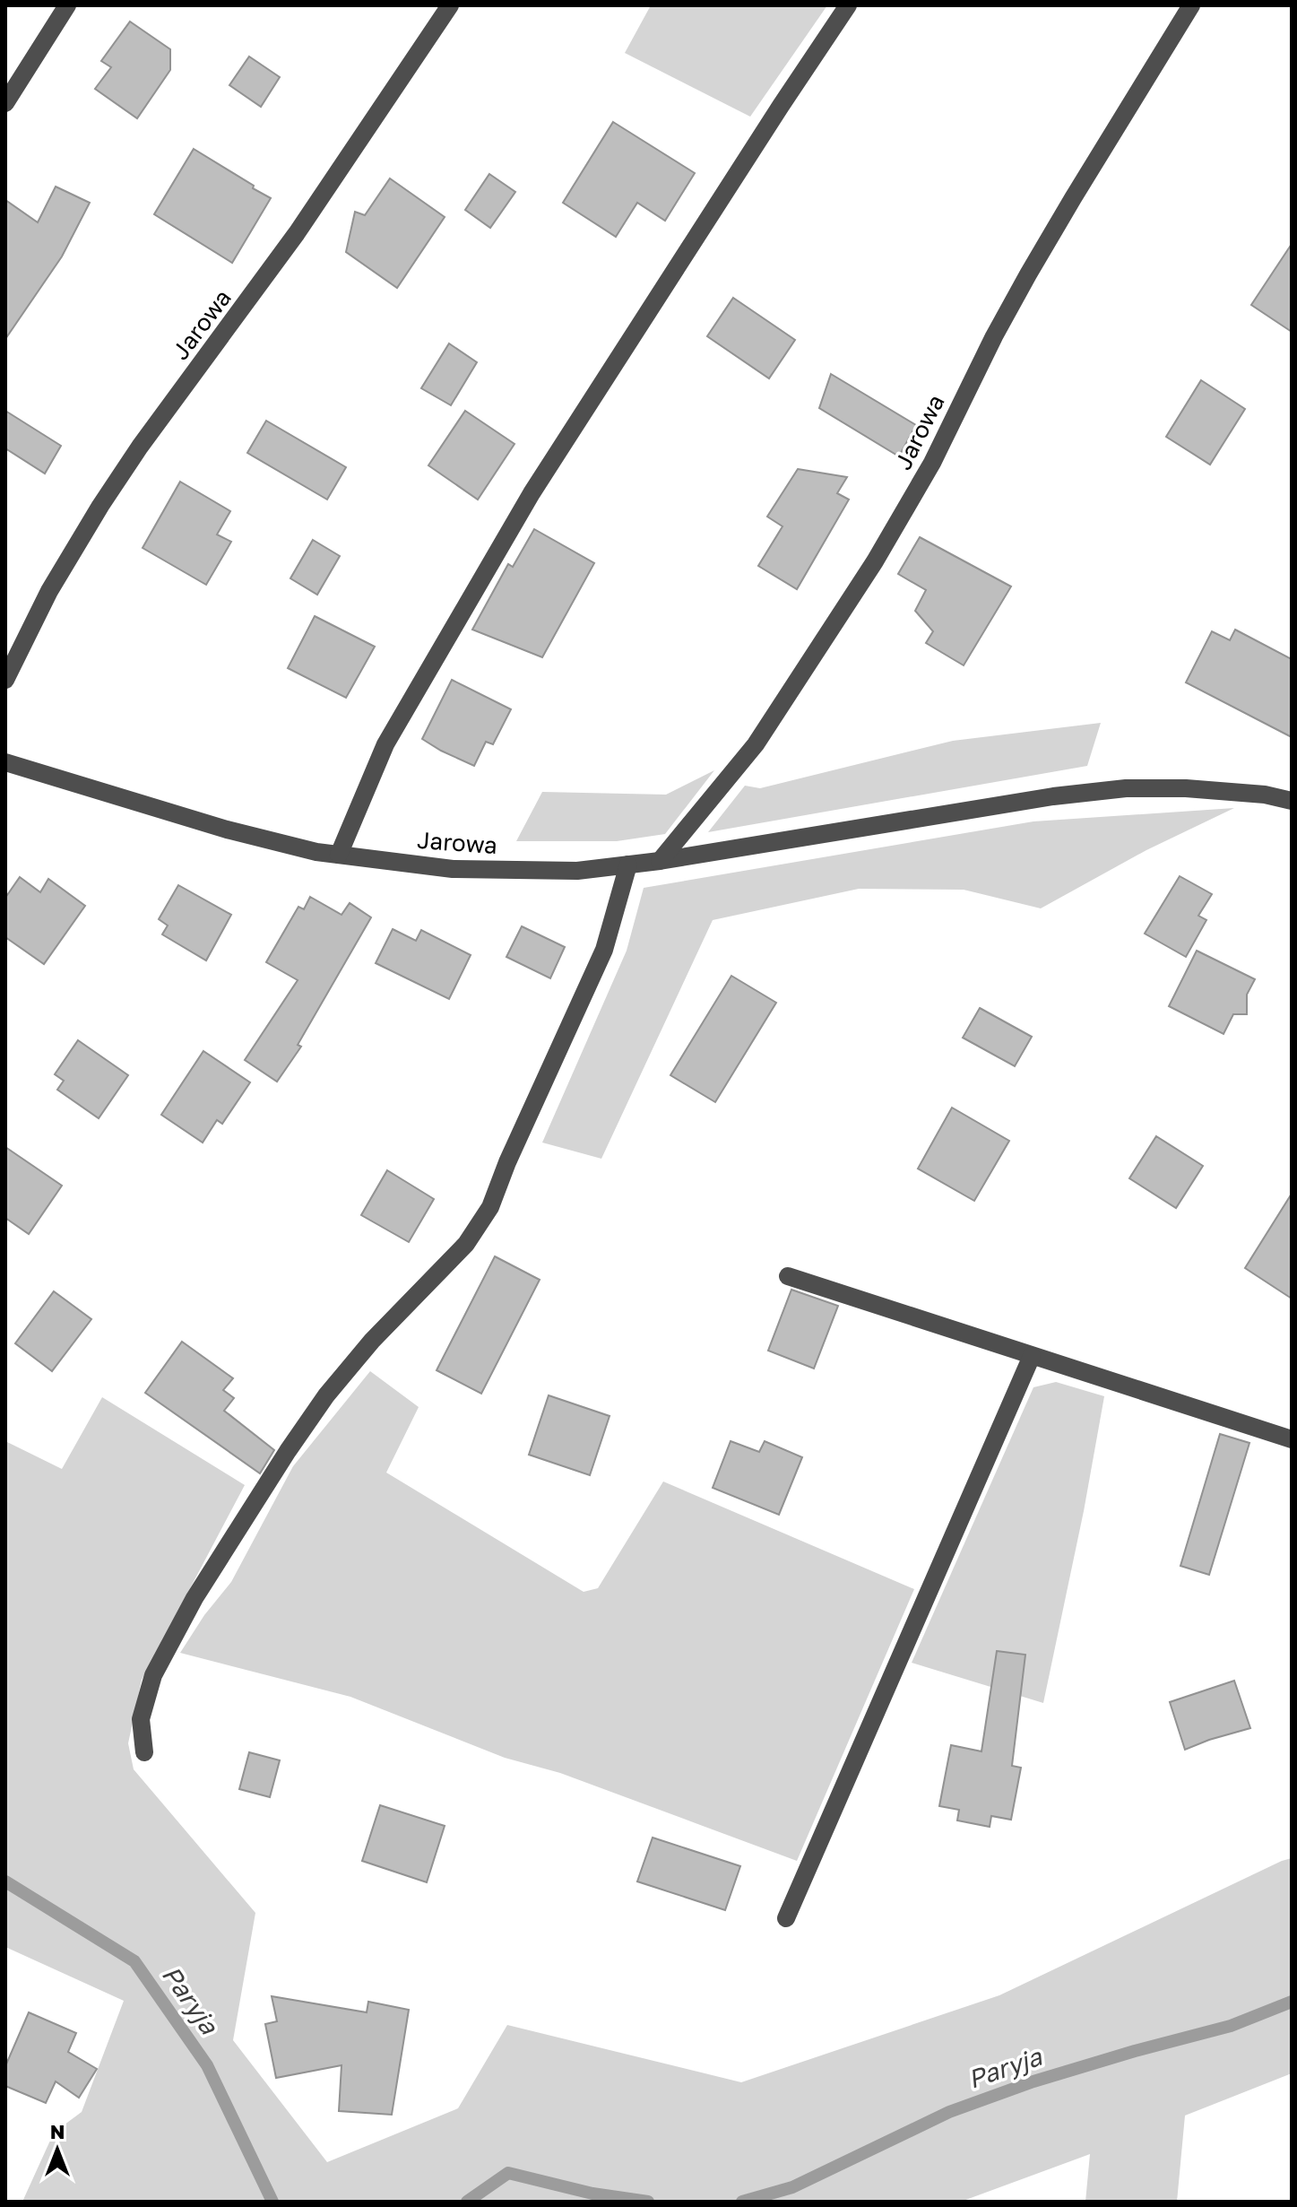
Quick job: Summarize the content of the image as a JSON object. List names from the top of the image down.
{
  "streets": {
    "street": ["Jarowa"]
  },
  "water": ["Paryja"],
  "north": "top"
}
